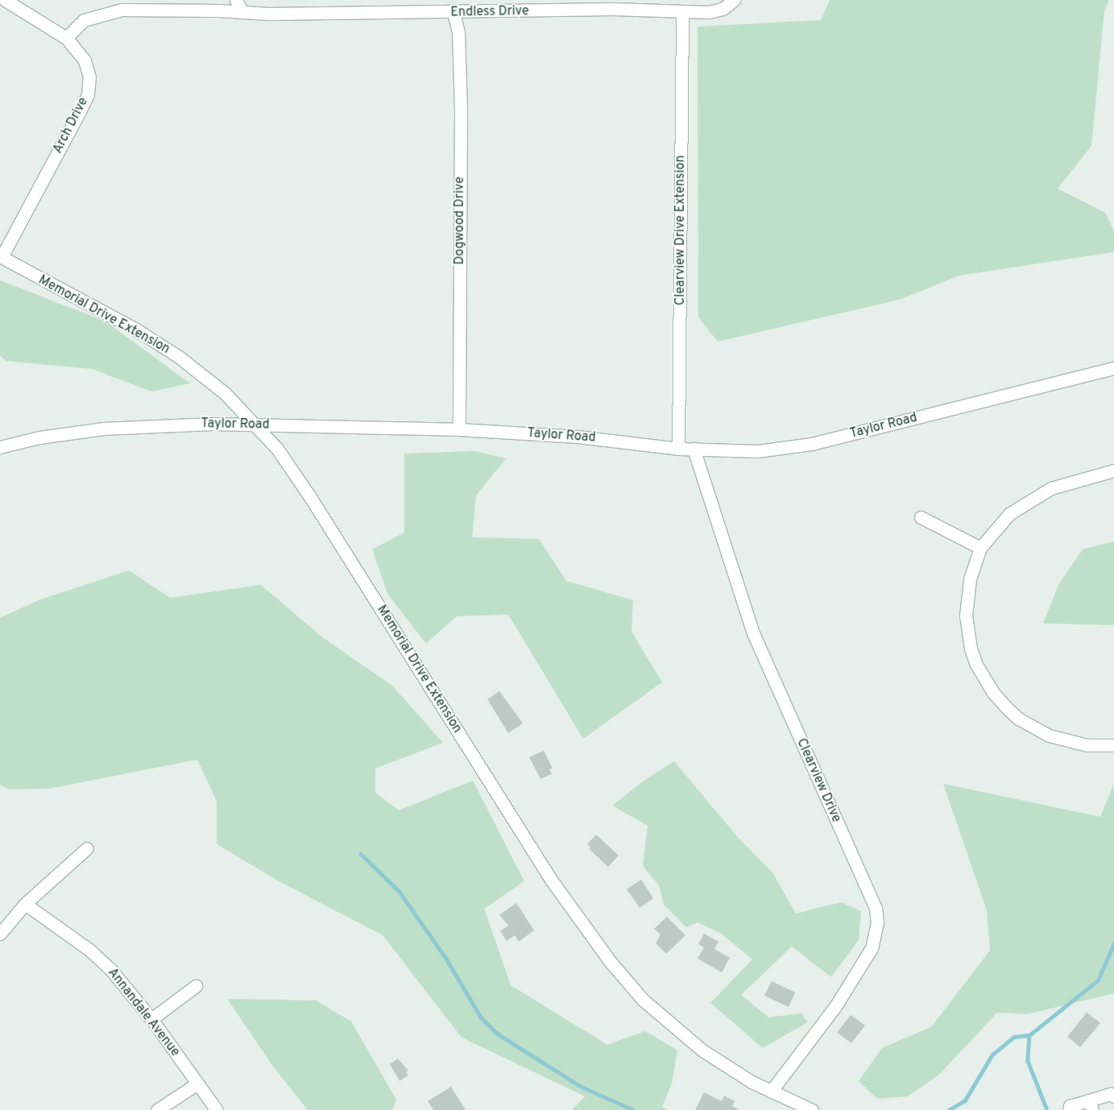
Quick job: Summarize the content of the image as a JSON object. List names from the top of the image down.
{
  "streets": {
    "street": [
      "Endless Drive",
      "Arch Drive",
      "Dogwood Drive",
      "Clearview Drive Extension",
      "Memorial Drive Extension",
      "Taylor Road",
      "Clearview Drive",
      "Annandale Avenue"
    ]
  },
  "crossings": [
    ["Endless Drive", "Arch Drive"],
    ["Endless Drive", "Dogwood Drive"],
    ["Endless Drive", "Clearview Drive Extension"],
    ["Arch Drive", "Memorial Drive Extension"],
    ["Dogwood Drive", "Taylor Road"],
    ["Clearview Drive Extension", "Taylor Road"],
    ["Memorial Drive Extension", "Taylor Road"],
    ["Memorial Drive Extension", "Clearview Drive"],
    ["Taylor Road", "Clearview Drive"]
  ]
}
